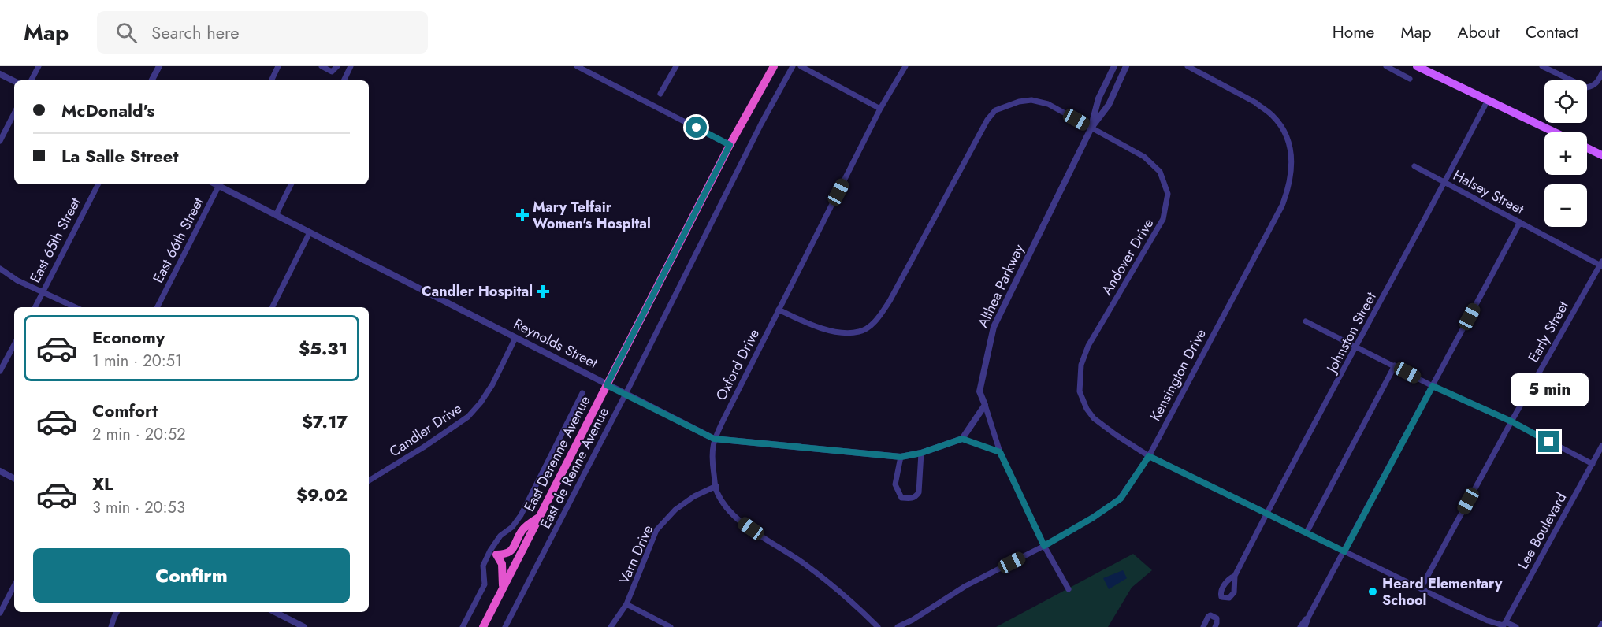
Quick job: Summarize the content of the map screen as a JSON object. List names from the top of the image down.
{
  "streets": {
    "highway": ["East Derenne Avenue"],
    "street": [
      "Halsey Street",
      "East 65th Street",
      "East 66th Street",
      "Andover Drive",
      "Althea Parkway",
      "Early Street",
      "Johnston Street",
      "Reynolds Street",
      "Oxford Drive",
      "Kensington Drive",
      "Candler Drive",
      "East de Renne Avenue",
      "Lee Boulevard",
      "Varn Drive"
    ]
  },
  "crossings": [
    ["Halsey Street", "Early Street"],
    ["Halsey Street", "Johnston Street"],
    ["Andover Drive", "Althea Parkway"],
    ["Andover Drive", "Early Street"],
    ["Andover Drive", "Johnston Street"],
    ["Andover Drive", "Oxford Drive"],
    ["Andover Drive", "Kensington Drive"],
    ["Andover Drive", "Lee Boulevard"],
    ["Althea Parkway", "Kensington Drive"],
    ["Reynolds Street", "Oxford Drive"],
    ["Reynolds Street", "Candler Drive"],
    ["Reynolds Street", "East Derenne Avenue"],
    ["Reynolds Street", "East de Renne Avenue"],
    ["Oxford Drive", "Varn Drive"]
  ],
  "places": {
    "health": ["Mary Telfair Women's Hospital", "Candler Hospital"],
    "other": ["Heard Elementary School"]
  },
  "page": {
    "header": "Map",
    "search": "Search here",
    "nav": [
      "Home",
      "Map",
      "About",
      "Contact"
    ],
    "map_buttons": ["+", "−"],
    "banner": ["McDonald's", "La Salle Street"],
    "list": [
      {
        "name": "Economy",
        "note": "1 min · 20:51",
        "value": "$5.31"
      },
      {
        "name": "Comfort",
        "note": "2 min · 20:52",
        "value": "$7.17"
      },
      {
        "name": "XL",
        "note": "3 min · 20:53",
        "value": "$9.02"
      }
    ],
    "bubble": "5 min",
    "buttons": "Confirm"
  }
}
